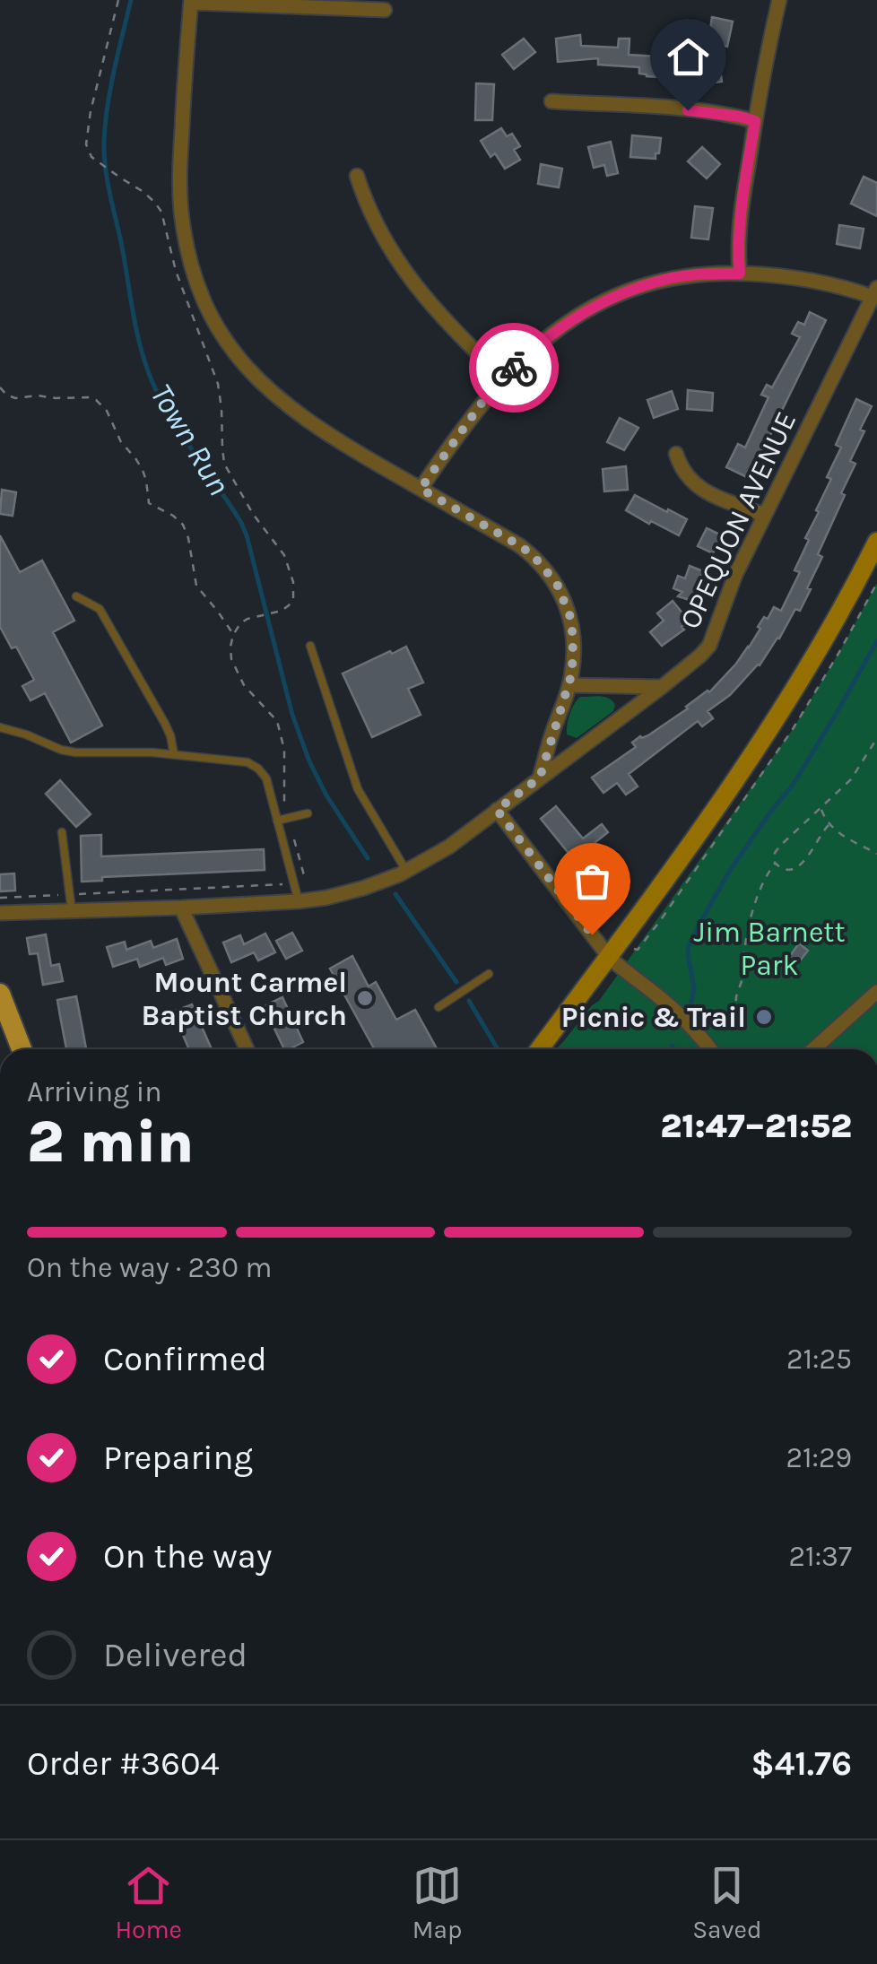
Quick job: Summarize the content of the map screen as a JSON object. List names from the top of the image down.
{
  "streets": {
    "street": ["OPEQUON AVENUE"]
  },
  "water": ["Town Run"],
  "parks": ["Jim Barnett Park"],
  "places": ["Mount Carmel Baptist Church", "Picnic & Trail"],
  "page": {
    "heading": ["2 min", "Arriving in", "21:47–21:52"],
    "panel": ["Order #3604", "$41.76"],
    "bar": "On the way · 230 m",
    "list": [
      ["Confirmed", "21:25"],
      ["Preparing", "21:29"],
      ["On the way", "21:37"],
      "Delivered"
    ],
    "tabs": ["Home", "Map", "Saved"]
  }
}
